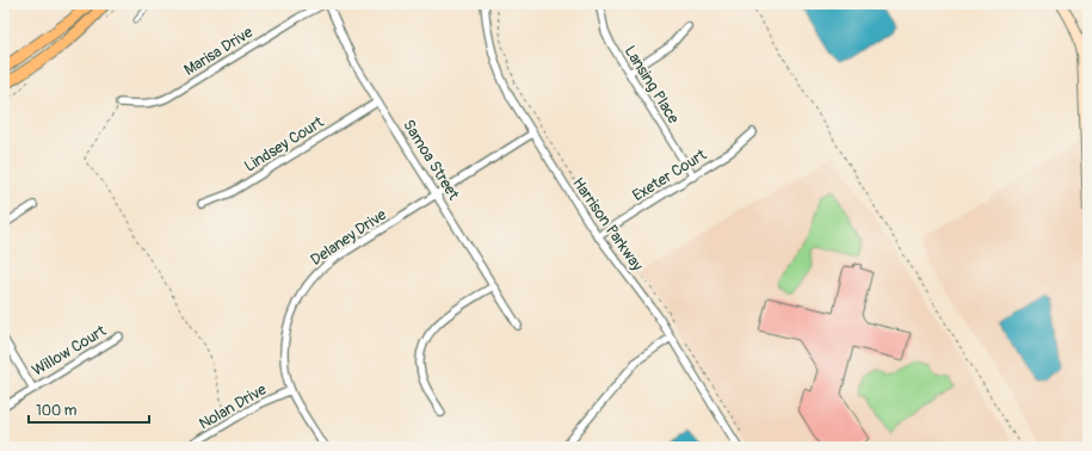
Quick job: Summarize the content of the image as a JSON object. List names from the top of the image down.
{
  "streets": {
    "street": [
      "Marisa Drive",
      "Lansing Place",
      "Lindsey Court",
      "Samoa Street",
      "Exeter Court",
      "Harrison Parkway",
      "Delaney Drive",
      "Willow Court",
      "Nolan Drive"
    ]
  },
  "crossings": [
    ["Marisa Drive", "Samoa Street"],
    ["Lansing Place", "Exeter Court"],
    ["Lindsey Court", "Samoa Street"],
    ["Samoa Street", "Delaney Drive"],
    ["Exeter Court", "Harrison Parkway"],
    ["Harrison Parkway", "Delaney Drive"],
    ["Delaney Drive", "Nolan Drive"]
  ],
  "scale_bar": "100 m"
}
